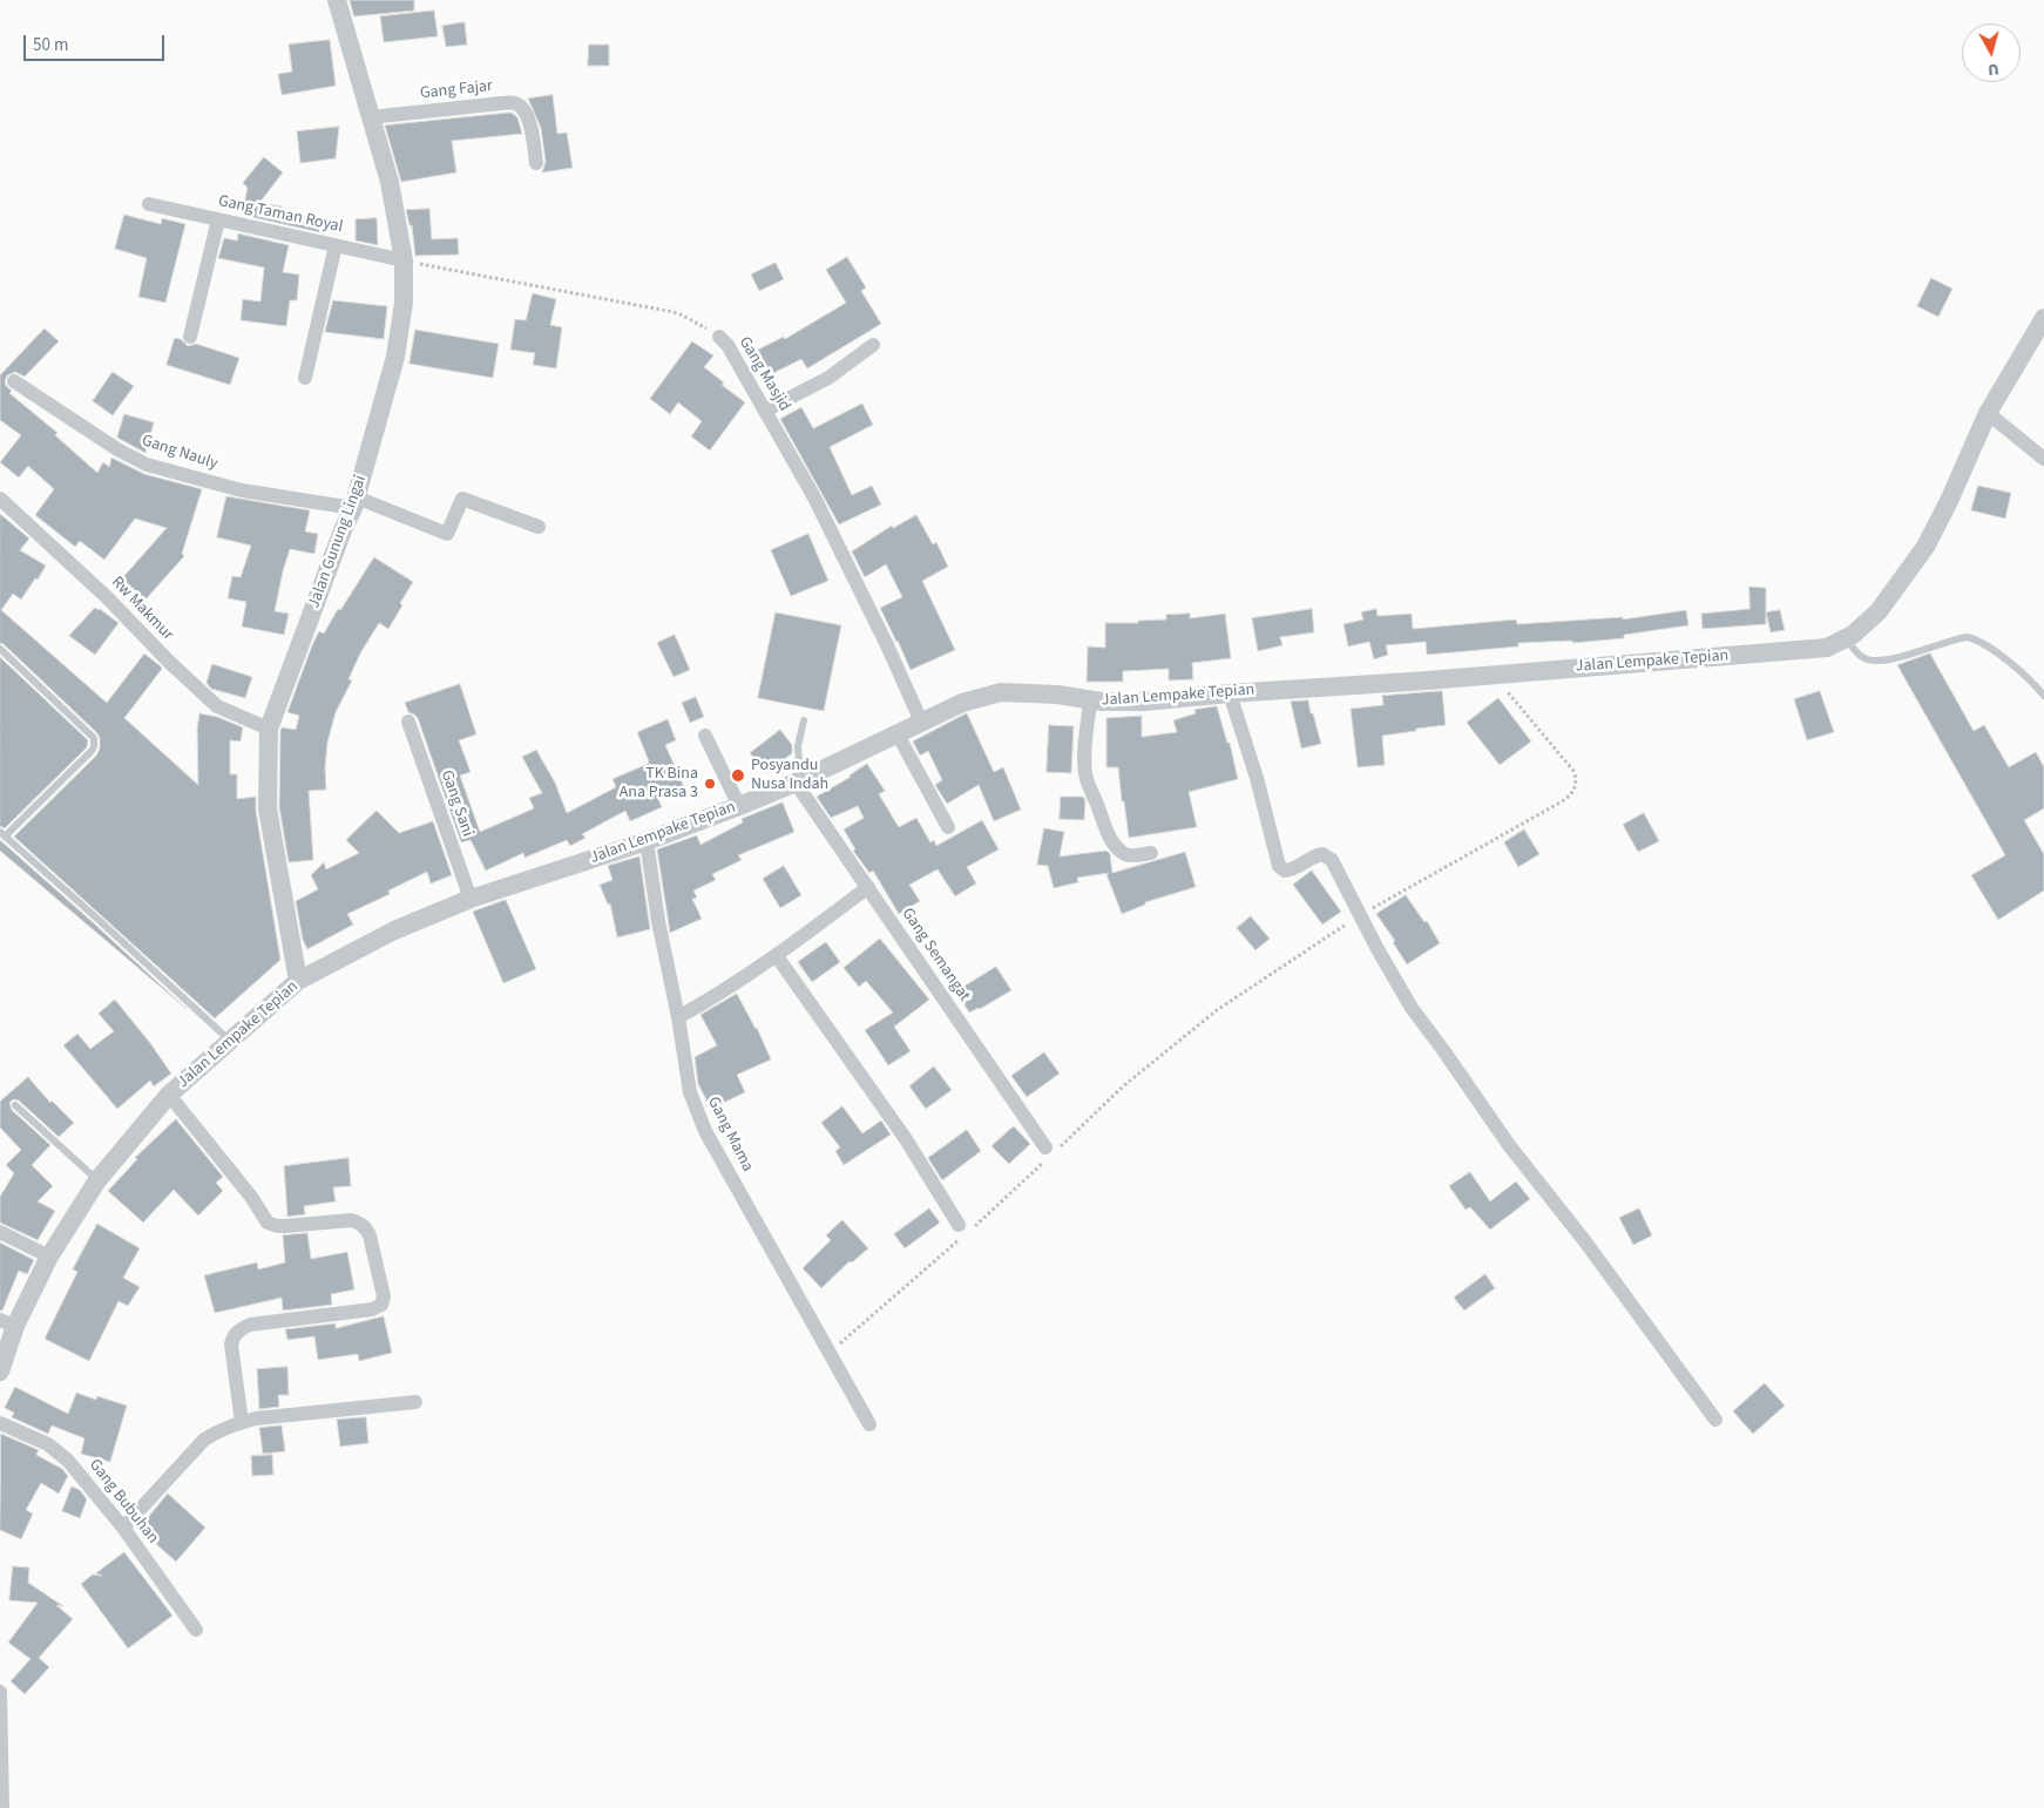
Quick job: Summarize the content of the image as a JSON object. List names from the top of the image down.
{
  "streets": {
    "street": [
      "Gang Fajar",
      "Gang Taman Royal",
      "Gang Masjid",
      "Gang Nauly",
      "Jalan Gunung Lingai",
      "Rw Makmur",
      "Jalan Lempake Tepian",
      "Gang Sani",
      "Gang Semangat",
      "Gang Mama",
      "Gang Bubuhan"
    ]
  },
  "crossings": [
    ["Gang Fajar", "Jalan Gunung Lingai"],
    ["Gang Taman Royal", "Gang Masjid"],
    ["Gang Taman Royal", "Jalan Gunung Lingai"],
    ["Gang Masjid", "Jalan Gunung Lingai"],
    ["Gang Masjid", "Jalan Lempake Tepian"],
    ["Gang Nauly", "Jalan Gunung Lingai"],
    ["Jalan Gunung Lingai", "Rw Makmur"],
    ["Jalan Gunung Lingai", "Jalan Lempake Tepian"],
    ["Jalan Lempake Tepian", "Gang Sani"],
    ["Jalan Lempake Tepian", "Gang Semangat"],
    ["Jalan Lempake Tepian", "Gang Mama"]
  ],
  "places": ["Posyandu Nusa Indah", "TK Bina Ana Prasa 3"],
  "scale_bar": "50 m",
  "north": "bottom"
}
